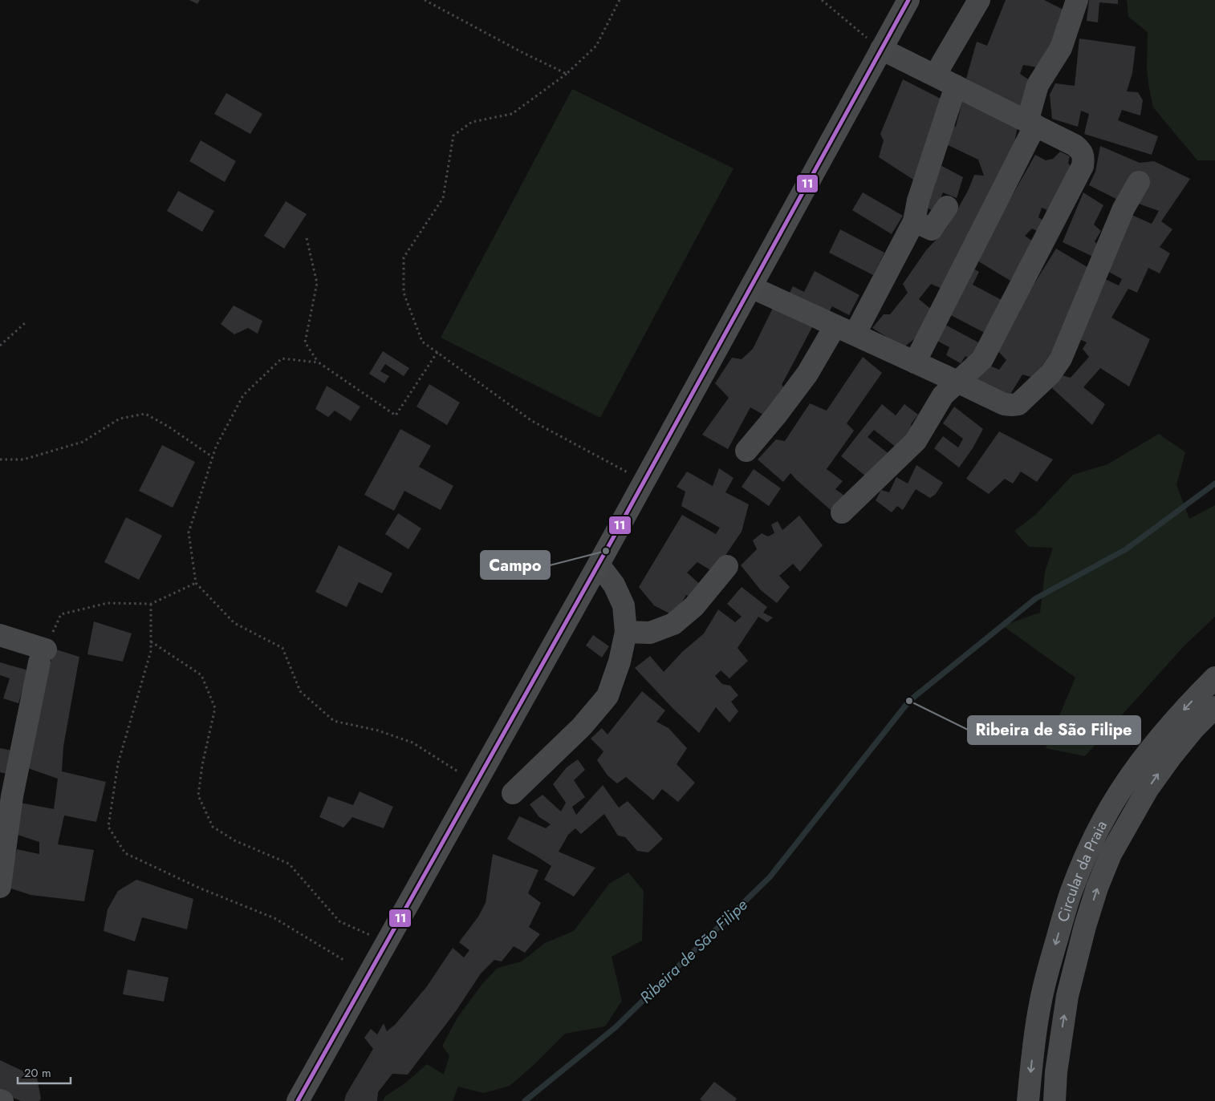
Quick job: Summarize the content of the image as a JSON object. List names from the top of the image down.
{
  "streets": {
    "main road": ["Circular da Praia"]
  },
  "water": ["Ribeira de São Filipe"],
  "places": ["Campo", "Ribeira de São Filipe"],
  "lines": ["transit line 11"],
  "scale_bar": "20 m"
}
